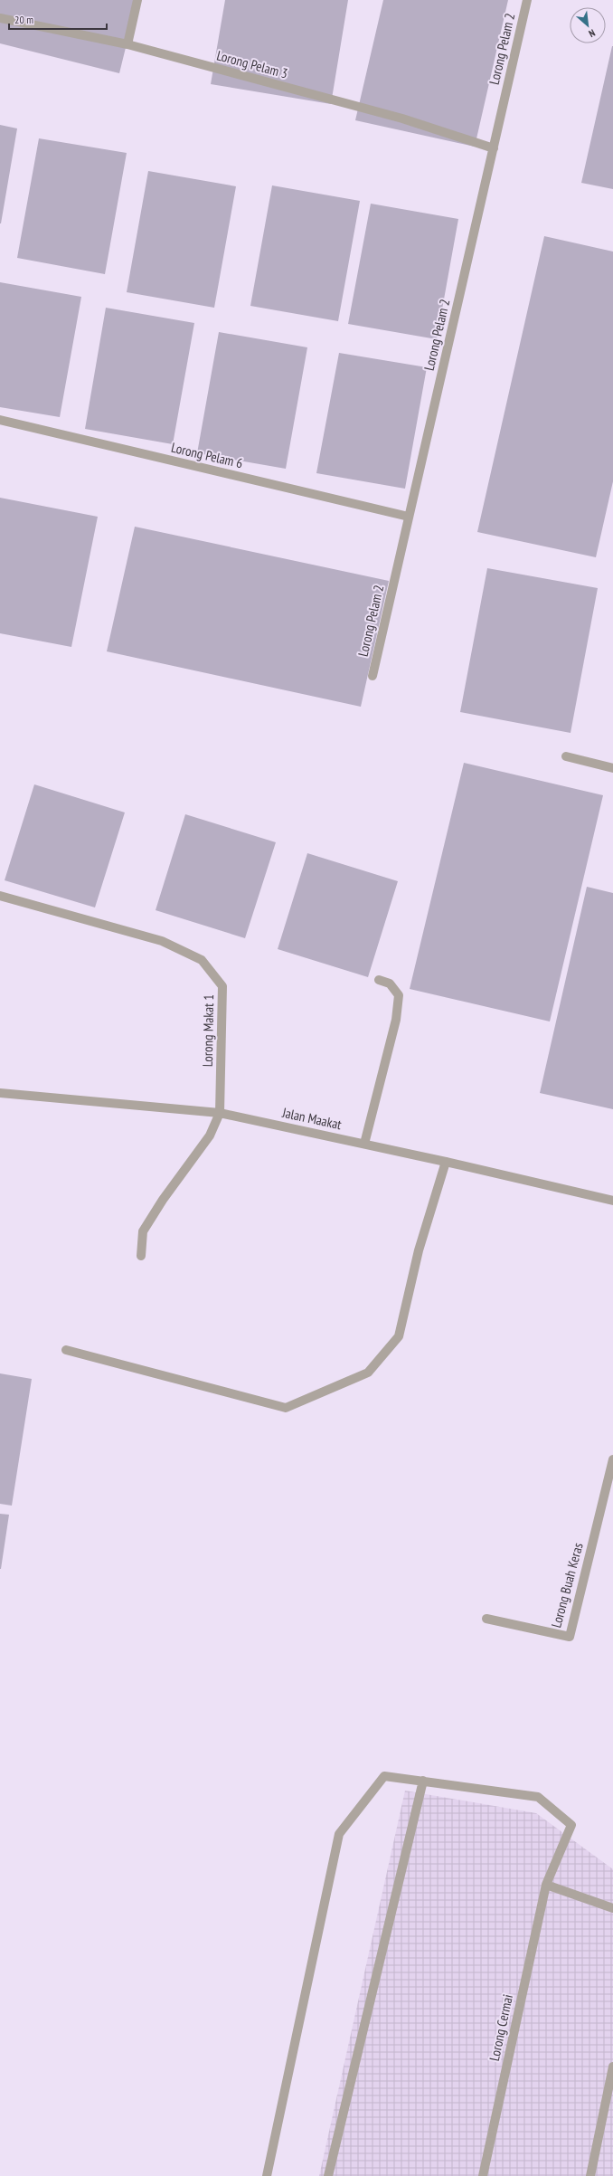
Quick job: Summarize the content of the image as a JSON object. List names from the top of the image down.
{
  "streets": {
    "street": [
      "Lorong Pelam 2",
      "Lorong Pelam 3",
      "Lorong Pelam 6",
      "Lorong Makat 1",
      "Jalan Maakat",
      "Lorong Buah Keras",
      "Lorong Cermai"
    ]
  },
  "crossings": [
    ["Lorong Pelam 2", "Lorong Pelam 3"],
    ["Lorong Pelam 2", "Lorong Pelam 6"],
    ["Lorong Makat 1", "Jalan Maakat"]
  ],
  "scale_bar": "20 m",
  "north": "bottom right"
}
